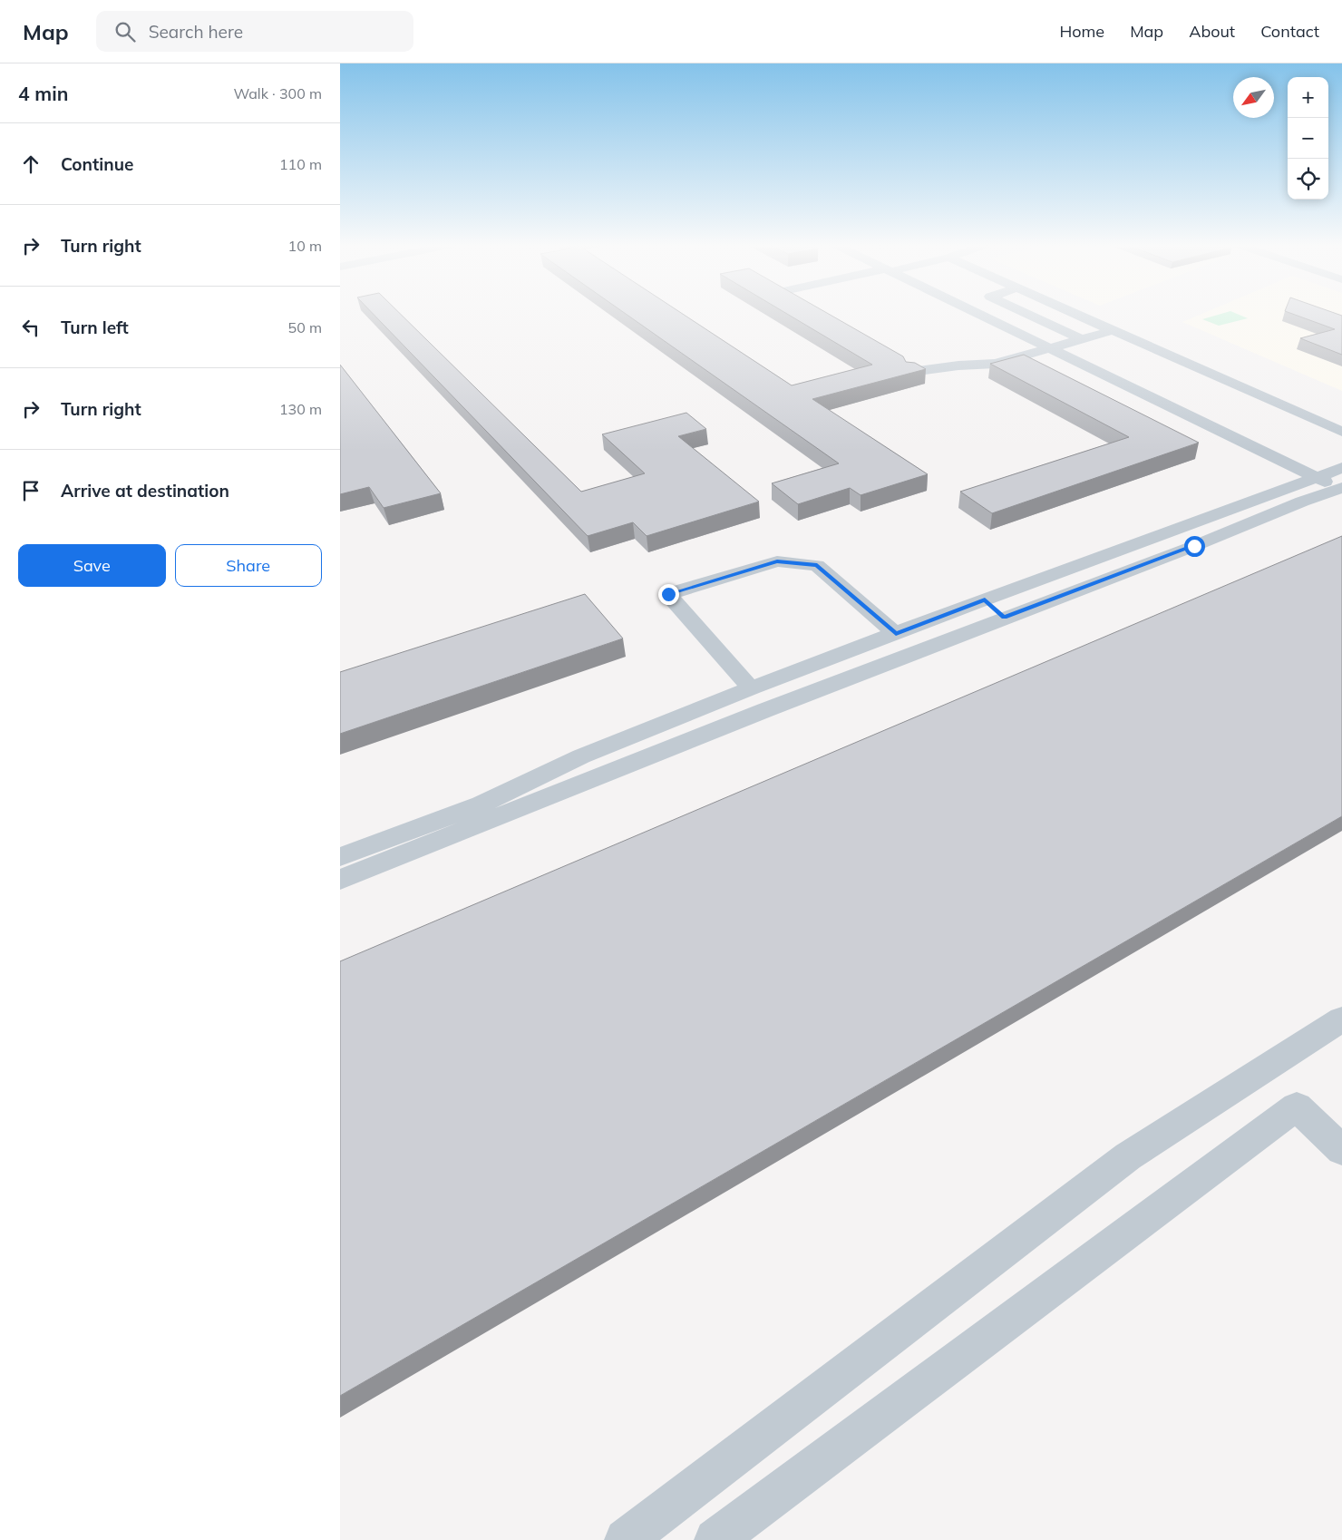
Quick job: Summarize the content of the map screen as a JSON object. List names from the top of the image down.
{
  "north": "bottom left",
  "page": {
    "header": "Map",
    "search": "Search here",
    "nav": [
      "Home",
      "Map",
      "About",
      "Contact"
    ],
    "heading": ["4 min", "Walk · 300 m"],
    "map_buttons": ["+", "−"],
    "list": [
      ["Continue", "110 m"],
      ["Turn right", "10 m"],
      ["Turn left", "50 m"],
      ["Turn right", "130 m"],
      "Arrive at destination"
    ],
    "buttons": ["Save", "Share"]
  }
}
